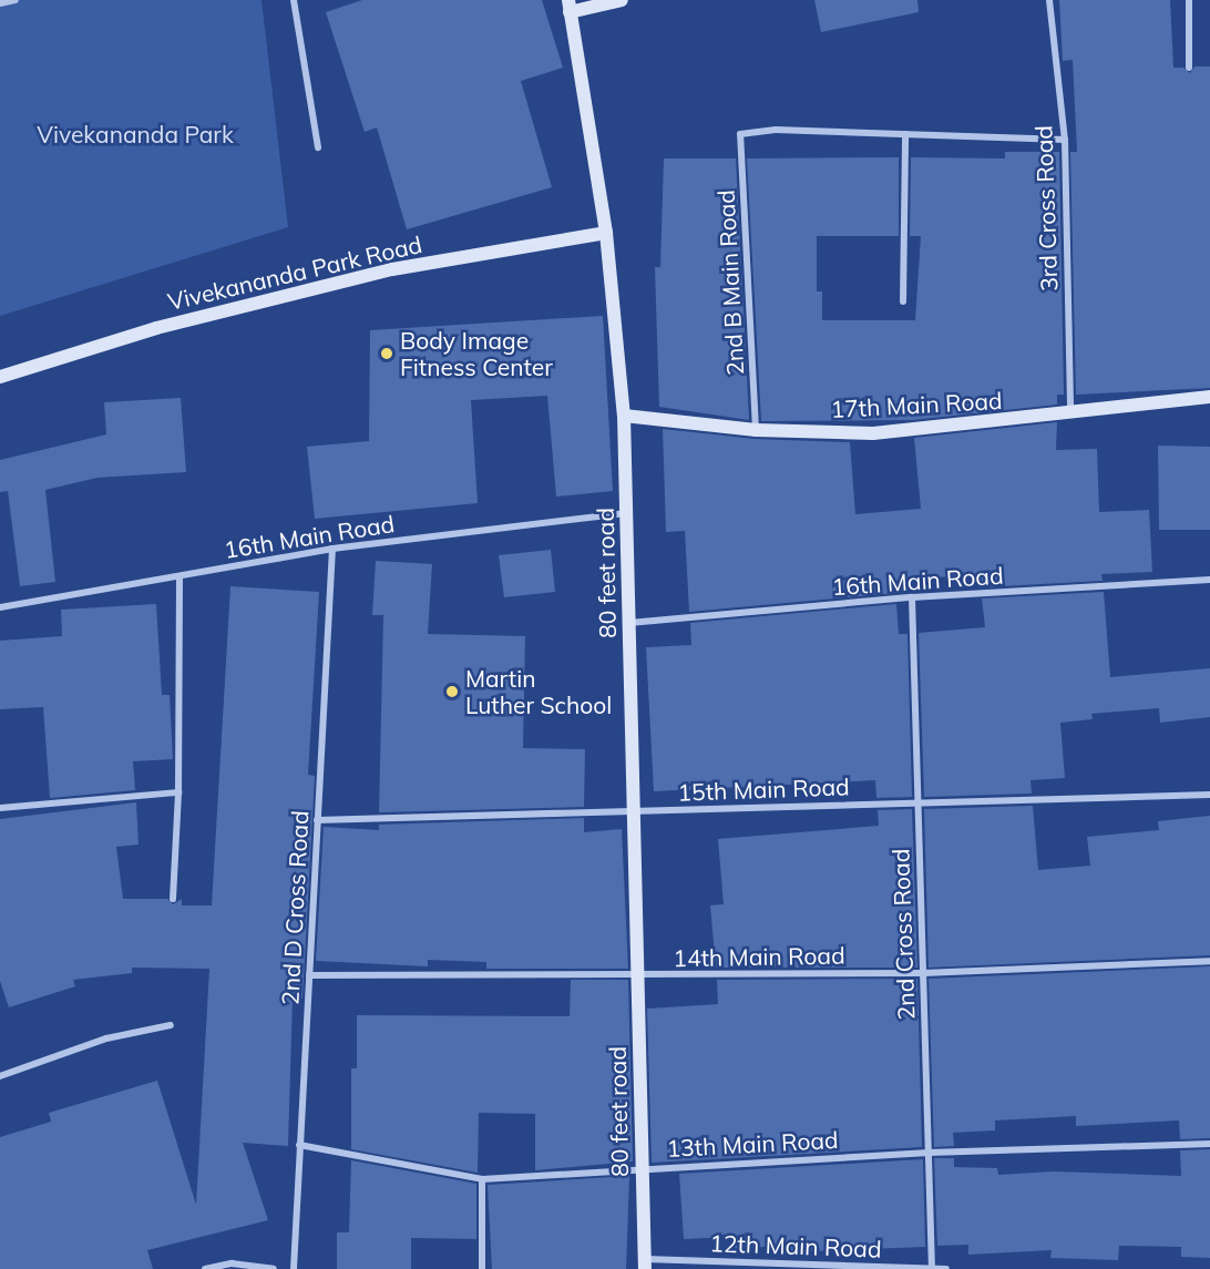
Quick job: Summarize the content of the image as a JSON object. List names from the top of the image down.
{
  "streets": {
    "street": [
      "3rd Cross Road",
      "Vivekananda Park Road",
      "2nd B Main Road",
      "17th Main Road",
      "16th Main Road",
      "80 feet road",
      "15th Main Road",
      "2nd D Cross Road",
      "2nd Cross Road",
      "14th Main Road",
      "13th Main Road",
      "12th Main Road"
    ]
  },
  "crossings": [
    ["3rd Cross Road", "17th Main Road"],
    ["Vivekananda Park Road", "80 feet road"],
    ["2nd B Main Road", "17th Main Road"],
    ["17th Main Road", "80 feet road"],
    ["16th Main Road", "80 feet road"],
    ["16th Main Road", "2nd D Cross Road"],
    ["16th Main Road", "2nd Cross Road"],
    ["80 feet road", "15th Main Road"],
    ["80 feet road", "14th Main Road"],
    ["80 feet road", "13th Main Road"],
    ["80 feet road", "12th Main Road"],
    ["15th Main Road", "2nd D Cross Road"],
    ["15th Main Road", "2nd Cross Road"],
    ["2nd D Cross Road", "14th Main Road"],
    ["2nd D Cross Road", "13th Main Road"],
    ["2nd Cross Road", "14th Main Road"],
    ["2nd Cross Road", "13th Main Road"],
    ["2nd Cross Road", "12th Main Road"]
  ],
  "parks": ["Vivekananda Park"],
  "places": ["Body Image Fitness Center", "Martin Luther School"]
}
